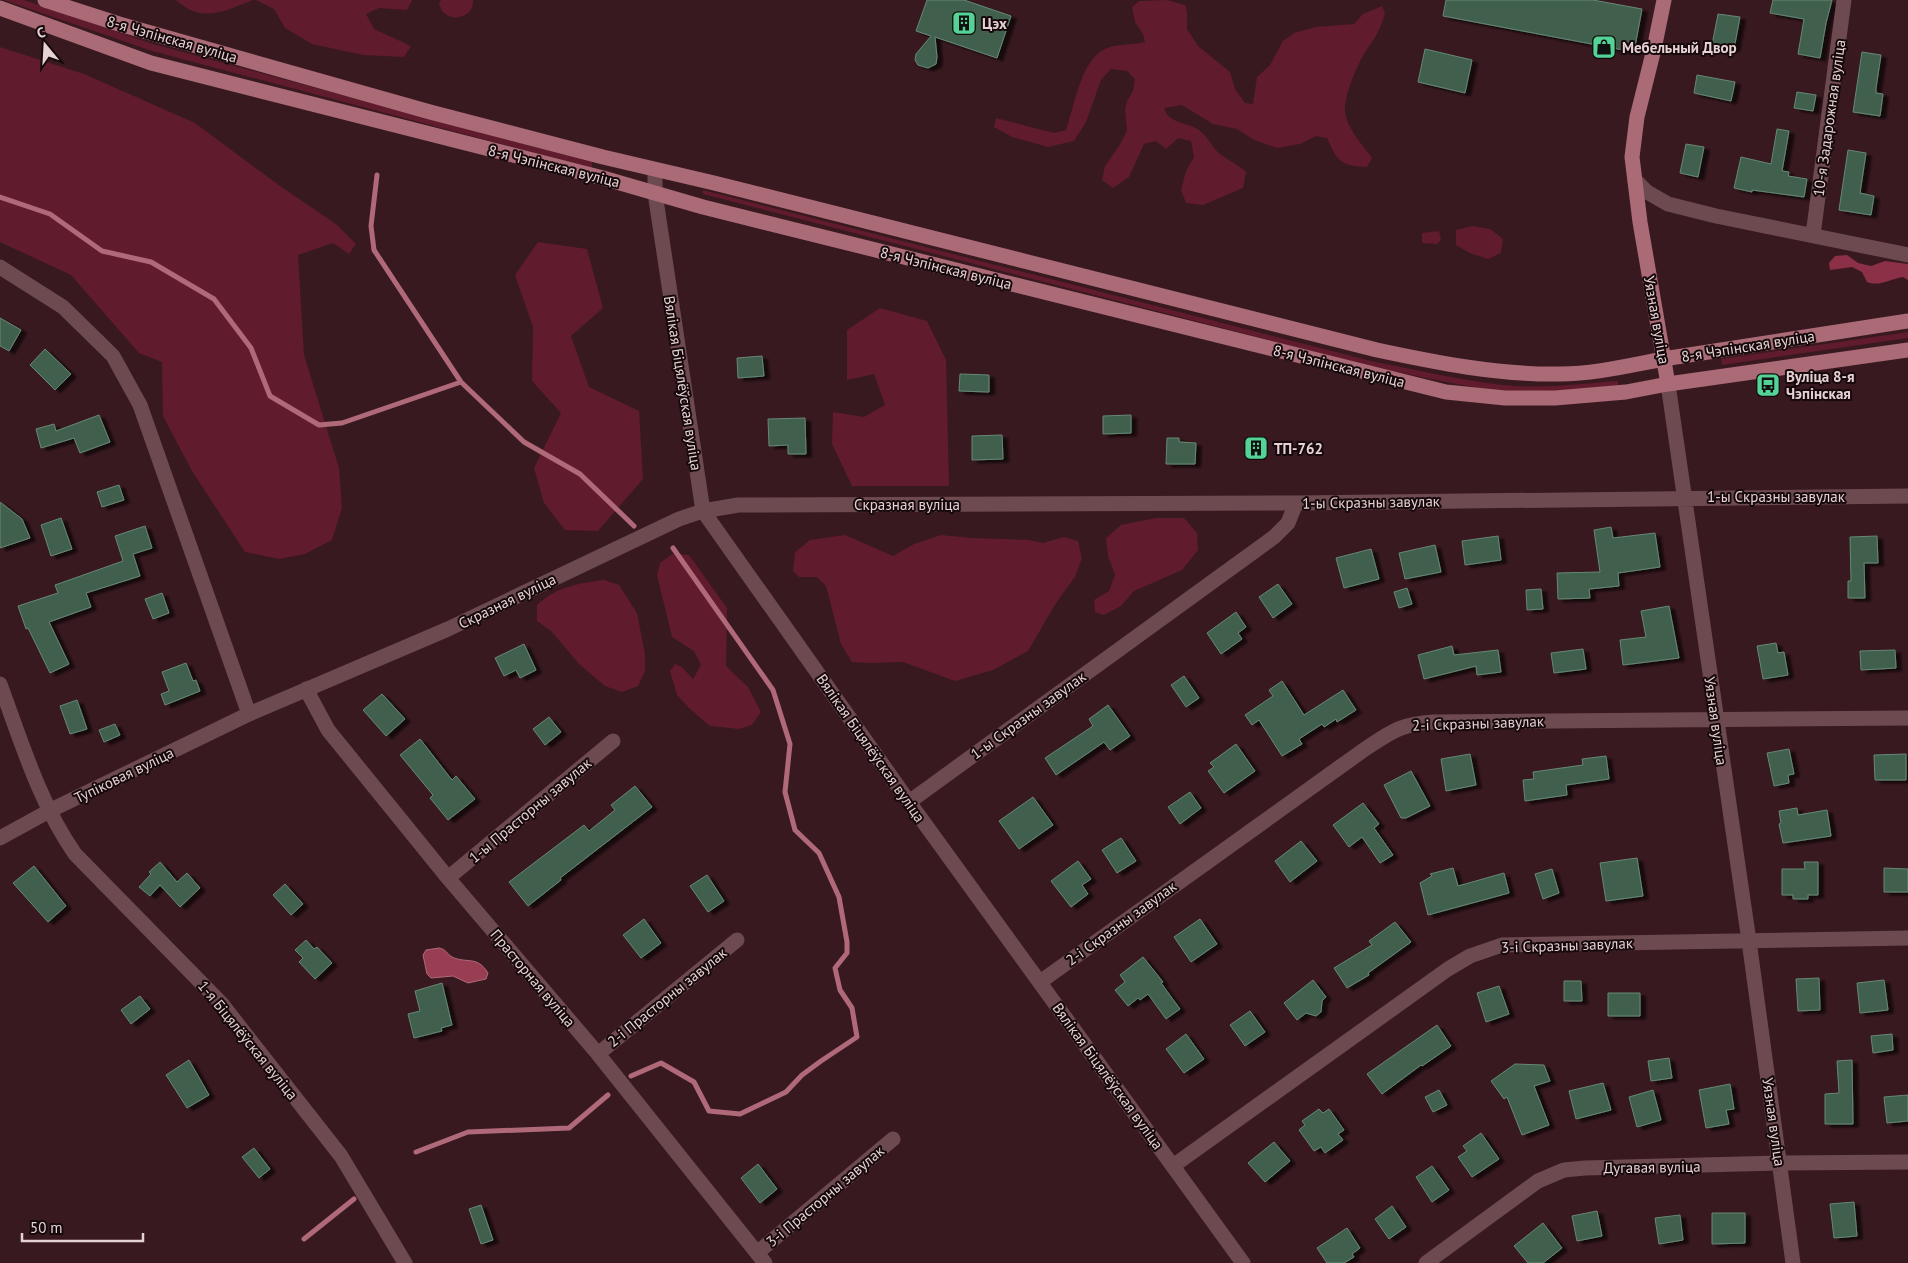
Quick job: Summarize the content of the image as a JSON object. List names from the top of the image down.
{
  "streets": {
    "main road": ["8-я Чэпінская вуліца", "Уязная вуліца"],
    "street": [
      "10-я Задарожная вуліца",
      "Вялікая Біцялёўская вуліца",
      "1-ы Скразны завулак",
      "Скразная вуліца",
      "2-і Скразны завулак",
      "Тупіковая вуліца",
      "1-ы Прасторны завулак",
      "3-і Скразны завулак",
      "Прасторная вуліца",
      "2-і Прасторны завулак",
      "1-я Біцялёўская вуліца",
      "Дугавая вуліца",
      "3-і Прасторны завулак"
    ]
  },
  "crossings": [
    ["8-я Чэпінская вуліца", "Уязная вуліца"],
    ["8-я Чэпінская вуліца", "Вялікая Біцялёўская вуліца"],
    ["Уязная вуліца", "1-ы Скразны завулак"],
    ["Уязная вуліца", "2-і Скразны завулак"],
    ["Уязная вуліца", "3-і Скразны завулак"],
    ["Уязная вуліца", "Дугавая вуліца"],
    ["Вялікая Біцялёўская вуліца", "1-ы Скразны завулак"],
    ["Вялікая Біцялёўская вуліца", "Скразная вуліца"],
    ["Вялікая Біцялёўская вуліца", "2-і Скразны завулак"],
    ["Вялікая Біцялёўская вуліца", "3-і Скразны завулак"],
    ["1-ы Скразны завулак", "Скразная вуліца"],
    ["Скразная вуліца", "Тупіковая вуліца"],
    ["Скразная вуліца", "Прасторная вуліца"],
    ["Тупіковая вуліца", "1-я Біцялёўская вуліца"],
    ["1-ы Прасторны завулак", "Прасторная вуліца"],
    ["Прасторная вуліца", "2-і Прасторны завулак"],
    ["Прасторная вуліца", "3-і Прасторны завулак"]
  ],
  "places": {
    "building": ["Цэх", "ТП-762"],
    "shop": ["Мебельный Двор"],
    "bus stop": ["Вуліца 8-я Чэпінская"]
  },
  "scale_bar": "50 m",
  "north": "top"
}
